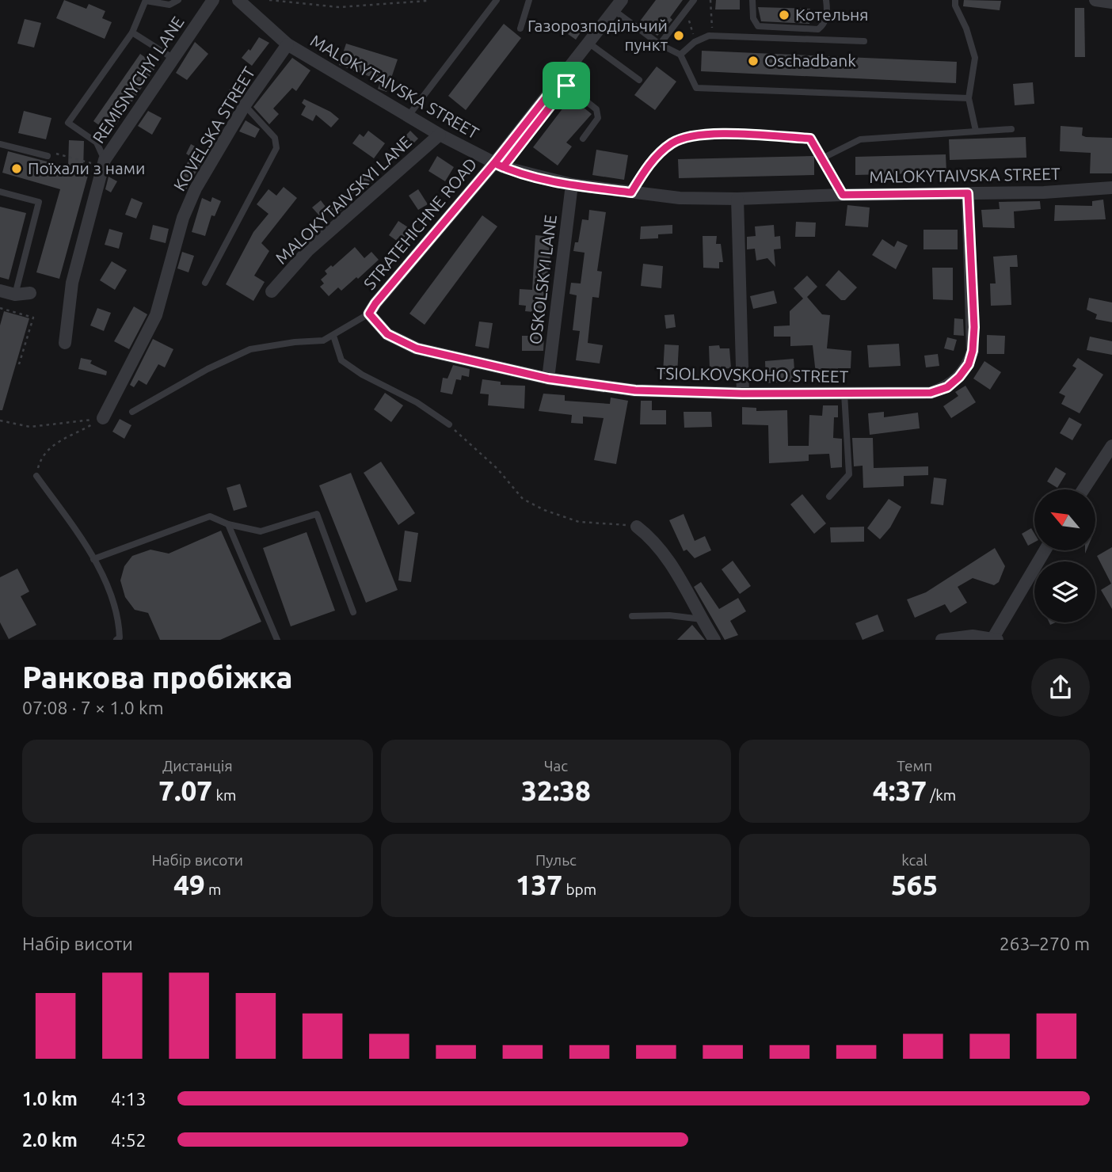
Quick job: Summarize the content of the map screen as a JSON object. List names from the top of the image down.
{
  "streets": {
    "street": [
      "REMISNYCHYI LANE",
      "MALOKYTAIVSKA STREET",
      "KOVELSKA STREET",
      "MALOKYTAIVSKYI LANE",
      "STRATEHICHNE ROAD",
      "OSKOLSKYI LANE",
      "TSIOLKOVSKOHO STREET"
    ]
  },
  "crossings": [
    ["MALOKYTAIVSKA STREET", "KOVELSKA STREET"],
    ["MALOKYTAIVSKA STREET", "MALOKYTAIVSKYI LANE"],
    ["MALOKYTAIVSKA STREET", "STRATEHICHNE ROAD"],
    ["MALOKYTAIVSKA STREET", "OSKOLSKYI LANE"],
    ["MALOKYTAIVSKA STREET", "TSIOLKOVSKOHO STREET"],
    ["STRATEHICHNE ROAD", "TSIOLKOVSKOHO STREET"],
    ["OSKOLSKYI LANE", "TSIOLKOVSKOHO STREET"]
  ],
  "places": [
    "Котельня",
    "Газорозподільчий пункт",
    "Oschadbank",
    "Поїхали з нами"
  ],
  "north": "top left",
  "page": {
    "heading": ["Ранкова пробіжка", "07:08 · 7 × 1.0 km"],
    "stats": [
      ["Дистанція", "7.07 km"],
      ["Час", "32:38"],
      ["Темп", "4:37 /km"],
      ["Набір висоти", "49 m"],
      ["Пульс", "137 bpm"],
      ["kcal", "565"]
    ],
    "chart": ["Набір висоти", "263–270 m"],
    "list": [
      {
        "name": "1.0 km",
        "note": "4:13"
      },
      {
        "name": "2.0 km",
        "note": "4:52"
      }
    ]
  }
}
